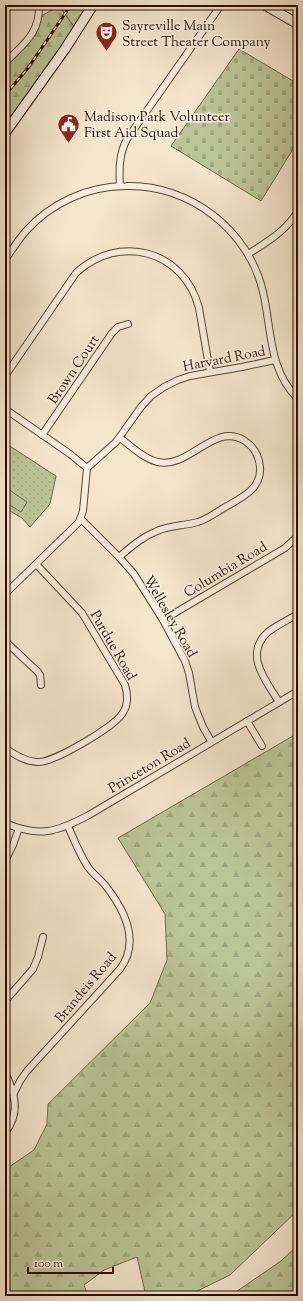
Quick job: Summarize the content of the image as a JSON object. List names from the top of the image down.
{
  "streets": {
    "street": [
      "Harvard Road",
      "Brown Court",
      "Columbia Road",
      "Wellesley Road",
      "Purdue Road",
      "Princeton Road",
      "Brandeis Road"
    ]
  },
  "crossings": [
    ["Columbia Road", "Wellesley Road"],
    ["Wellesley Road", "Princeton Road"],
    ["Princeton Road", "Brandeis Road"]
  ],
  "places": {
    "theatre": ["Sayreville Main Street Theater Company"],
    "public building": ["Madison Park Volunteer First Aid Squad"]
  },
  "scale_bar": "100 m"
}
